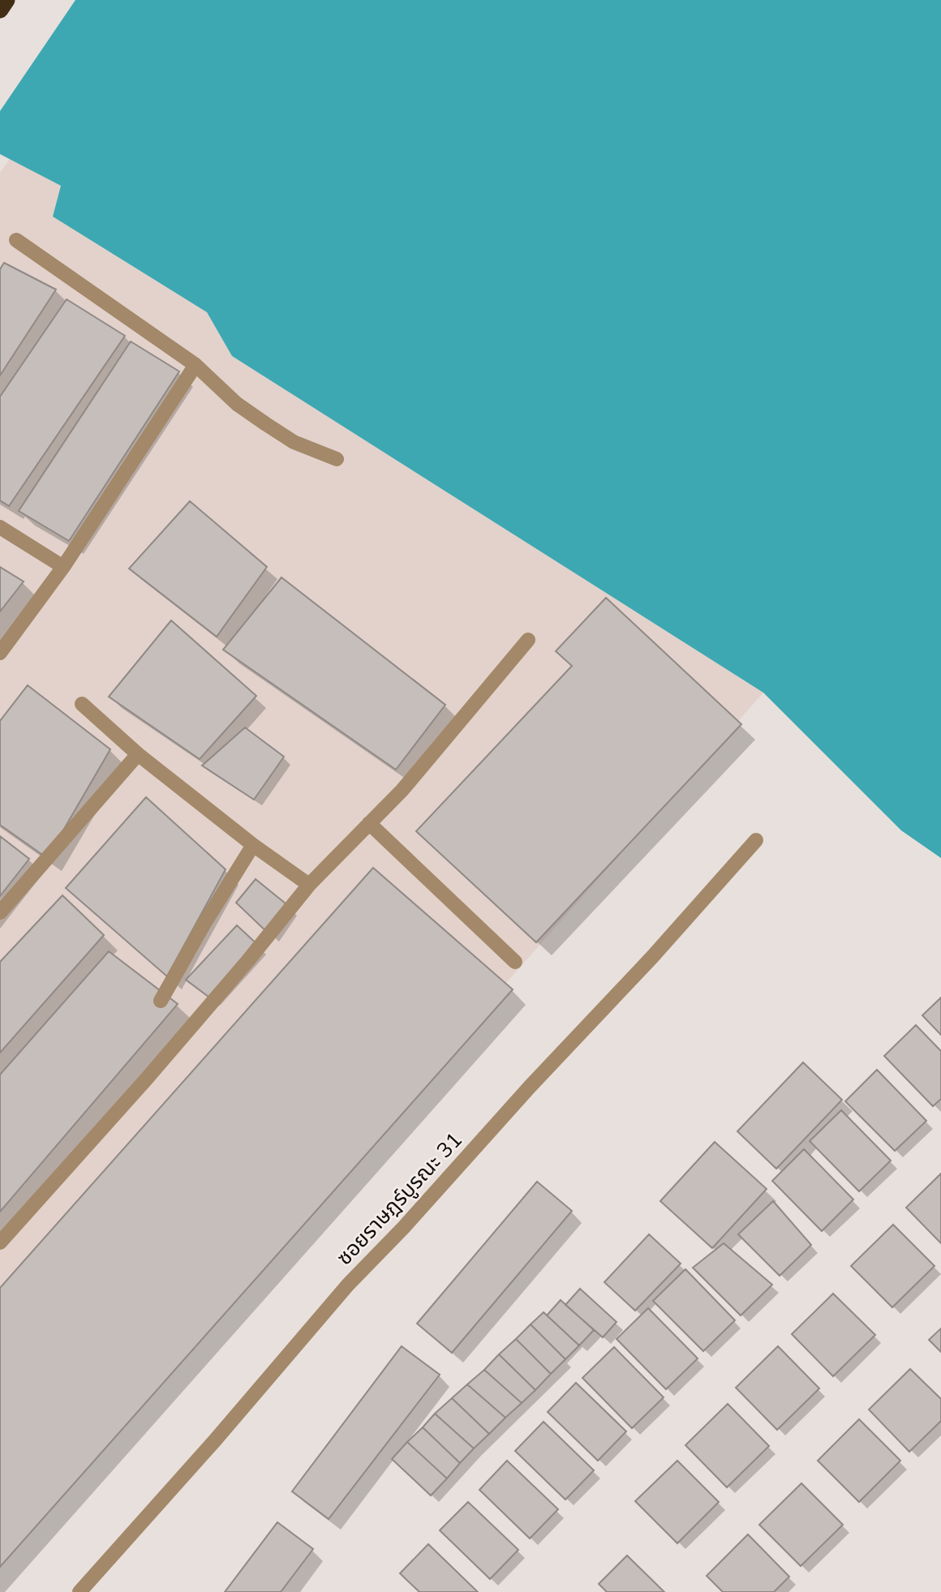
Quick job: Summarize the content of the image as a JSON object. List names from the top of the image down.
{
  "streets": {
    "street": ["ซอยราษฎร์บูรณะ 31"]
  }
}
